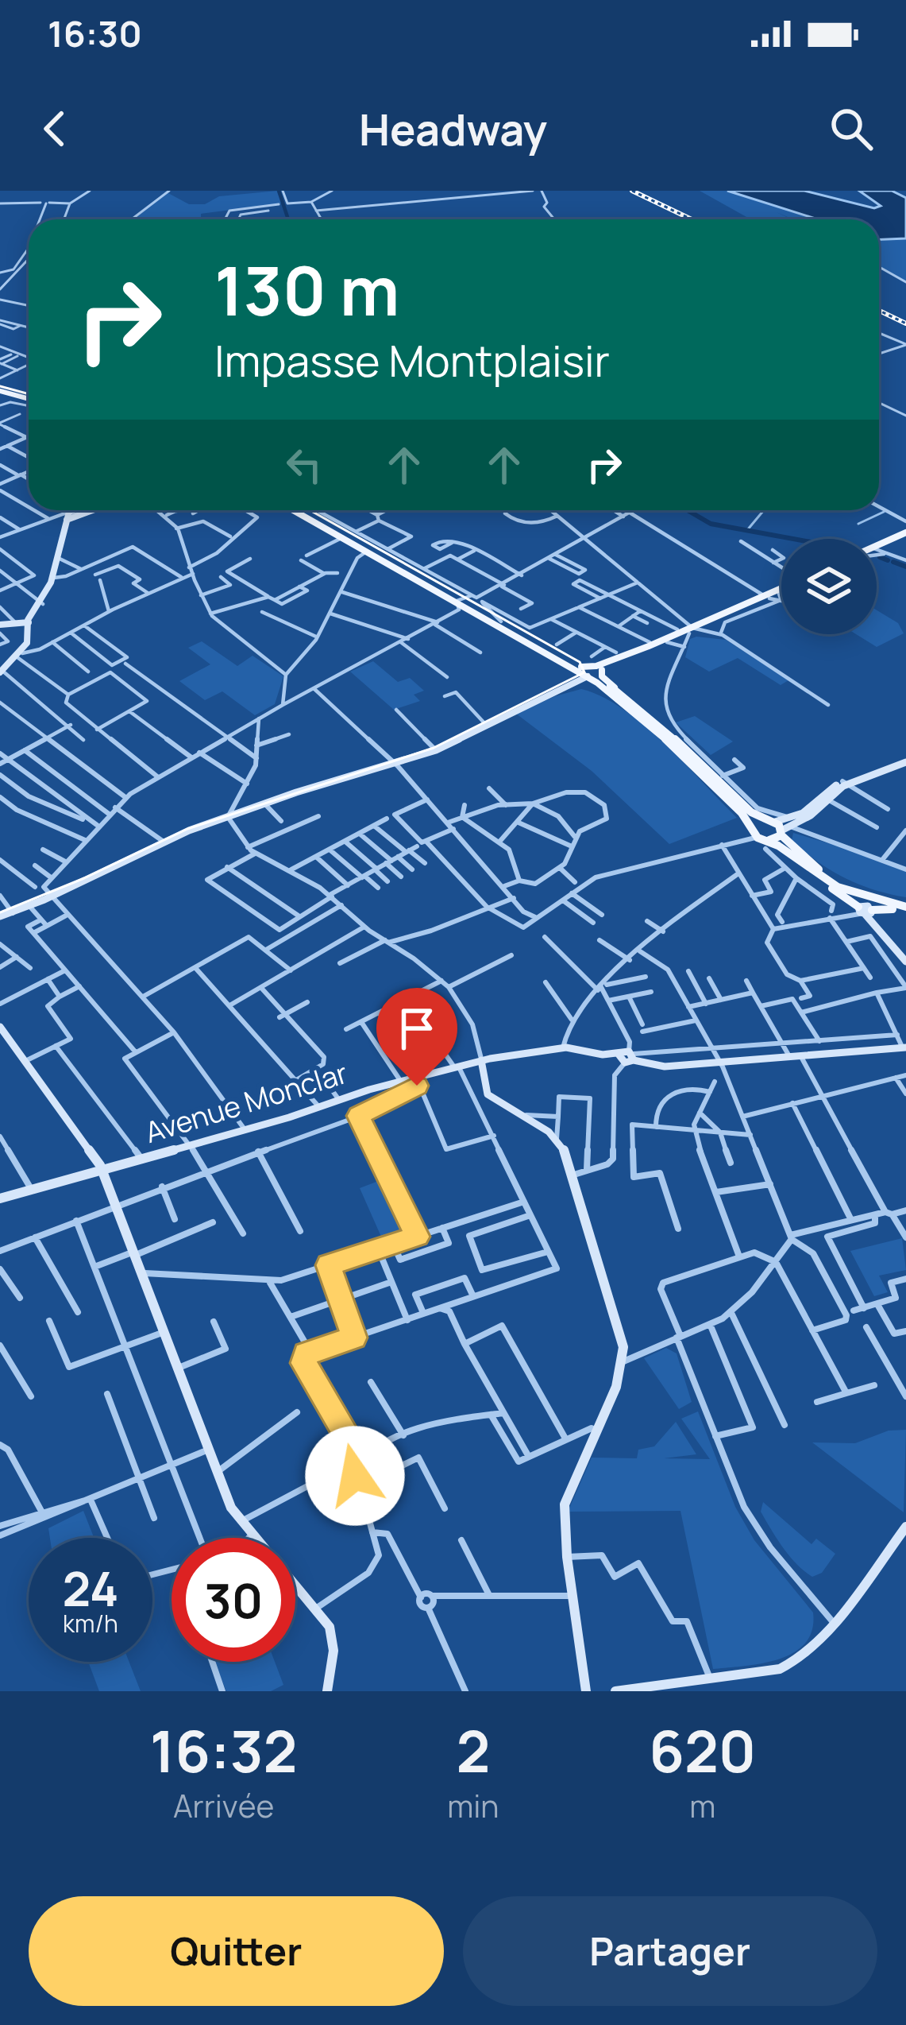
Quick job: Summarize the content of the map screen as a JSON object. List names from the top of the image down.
{
  "streets": {
    "street": ["Avenue Monclar"]
  },
  "page": {
    "status": "16:30",
    "header": "Headway",
    "turn": ["130 m", "Impasse Montplaisir"],
    "speed": "24 km/h",
    "limit": "30",
    "eta": [
      "16:32",
      "Arrivée",
      "2",
      "min",
      "620",
      "m"
    ],
    "buttons": ["Quitter", "Partager"]
  }
}
